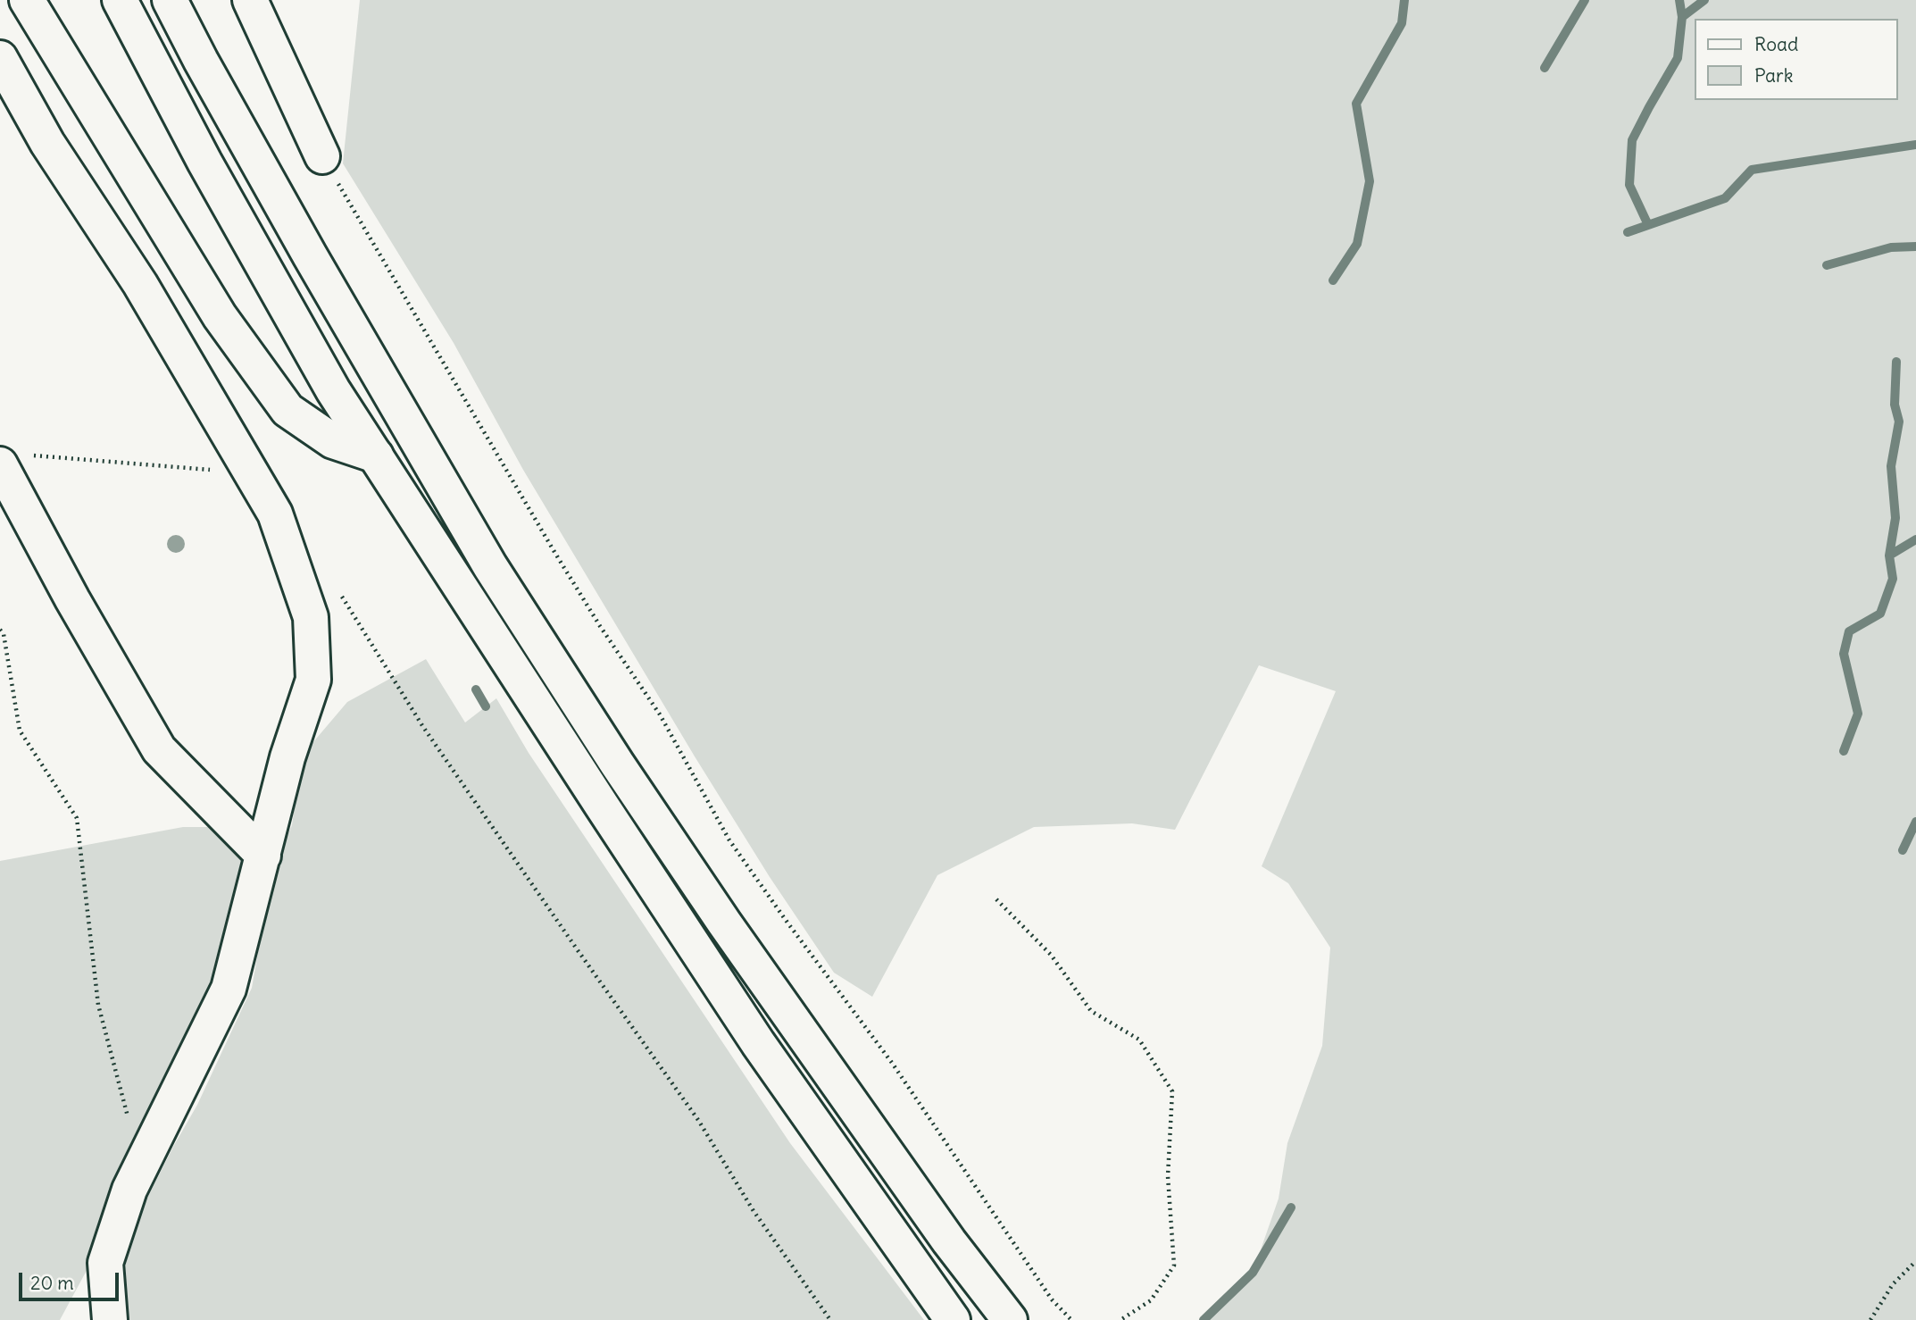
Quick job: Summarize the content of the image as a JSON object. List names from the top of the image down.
{
  "legend": ["Road", "Park"],
  "scale_bar": "20 m"
}
